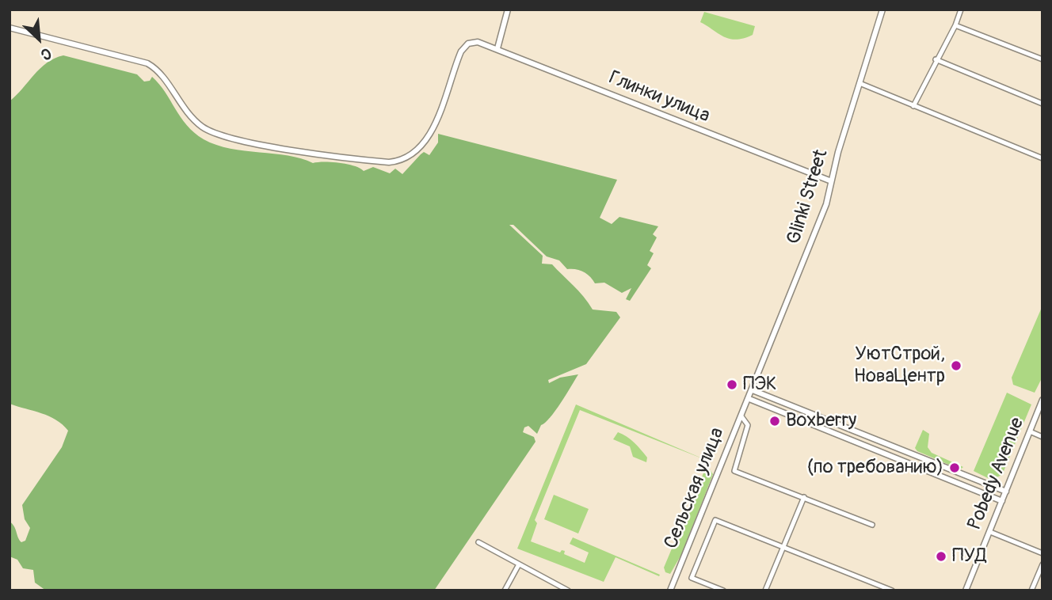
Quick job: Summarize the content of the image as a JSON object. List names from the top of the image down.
{
  "streets": {
    "main road": [
      "Глинки улица",
      "Glinki Street",
      "Pobedy Avenue",
      "Сельская улица"
    ]
  },
  "crossings": [
    ["Глинки улица", "Glinki Street"],
    ["Glinki Street", "Сельская улица"]
  ],
  "places": [
    "УютСтрой, НоваЦентр",
    "ПЭК",
    "Boxberry",
    "(по требованию)",
    "ПУД"
  ],
  "north": "bottom right"
}
